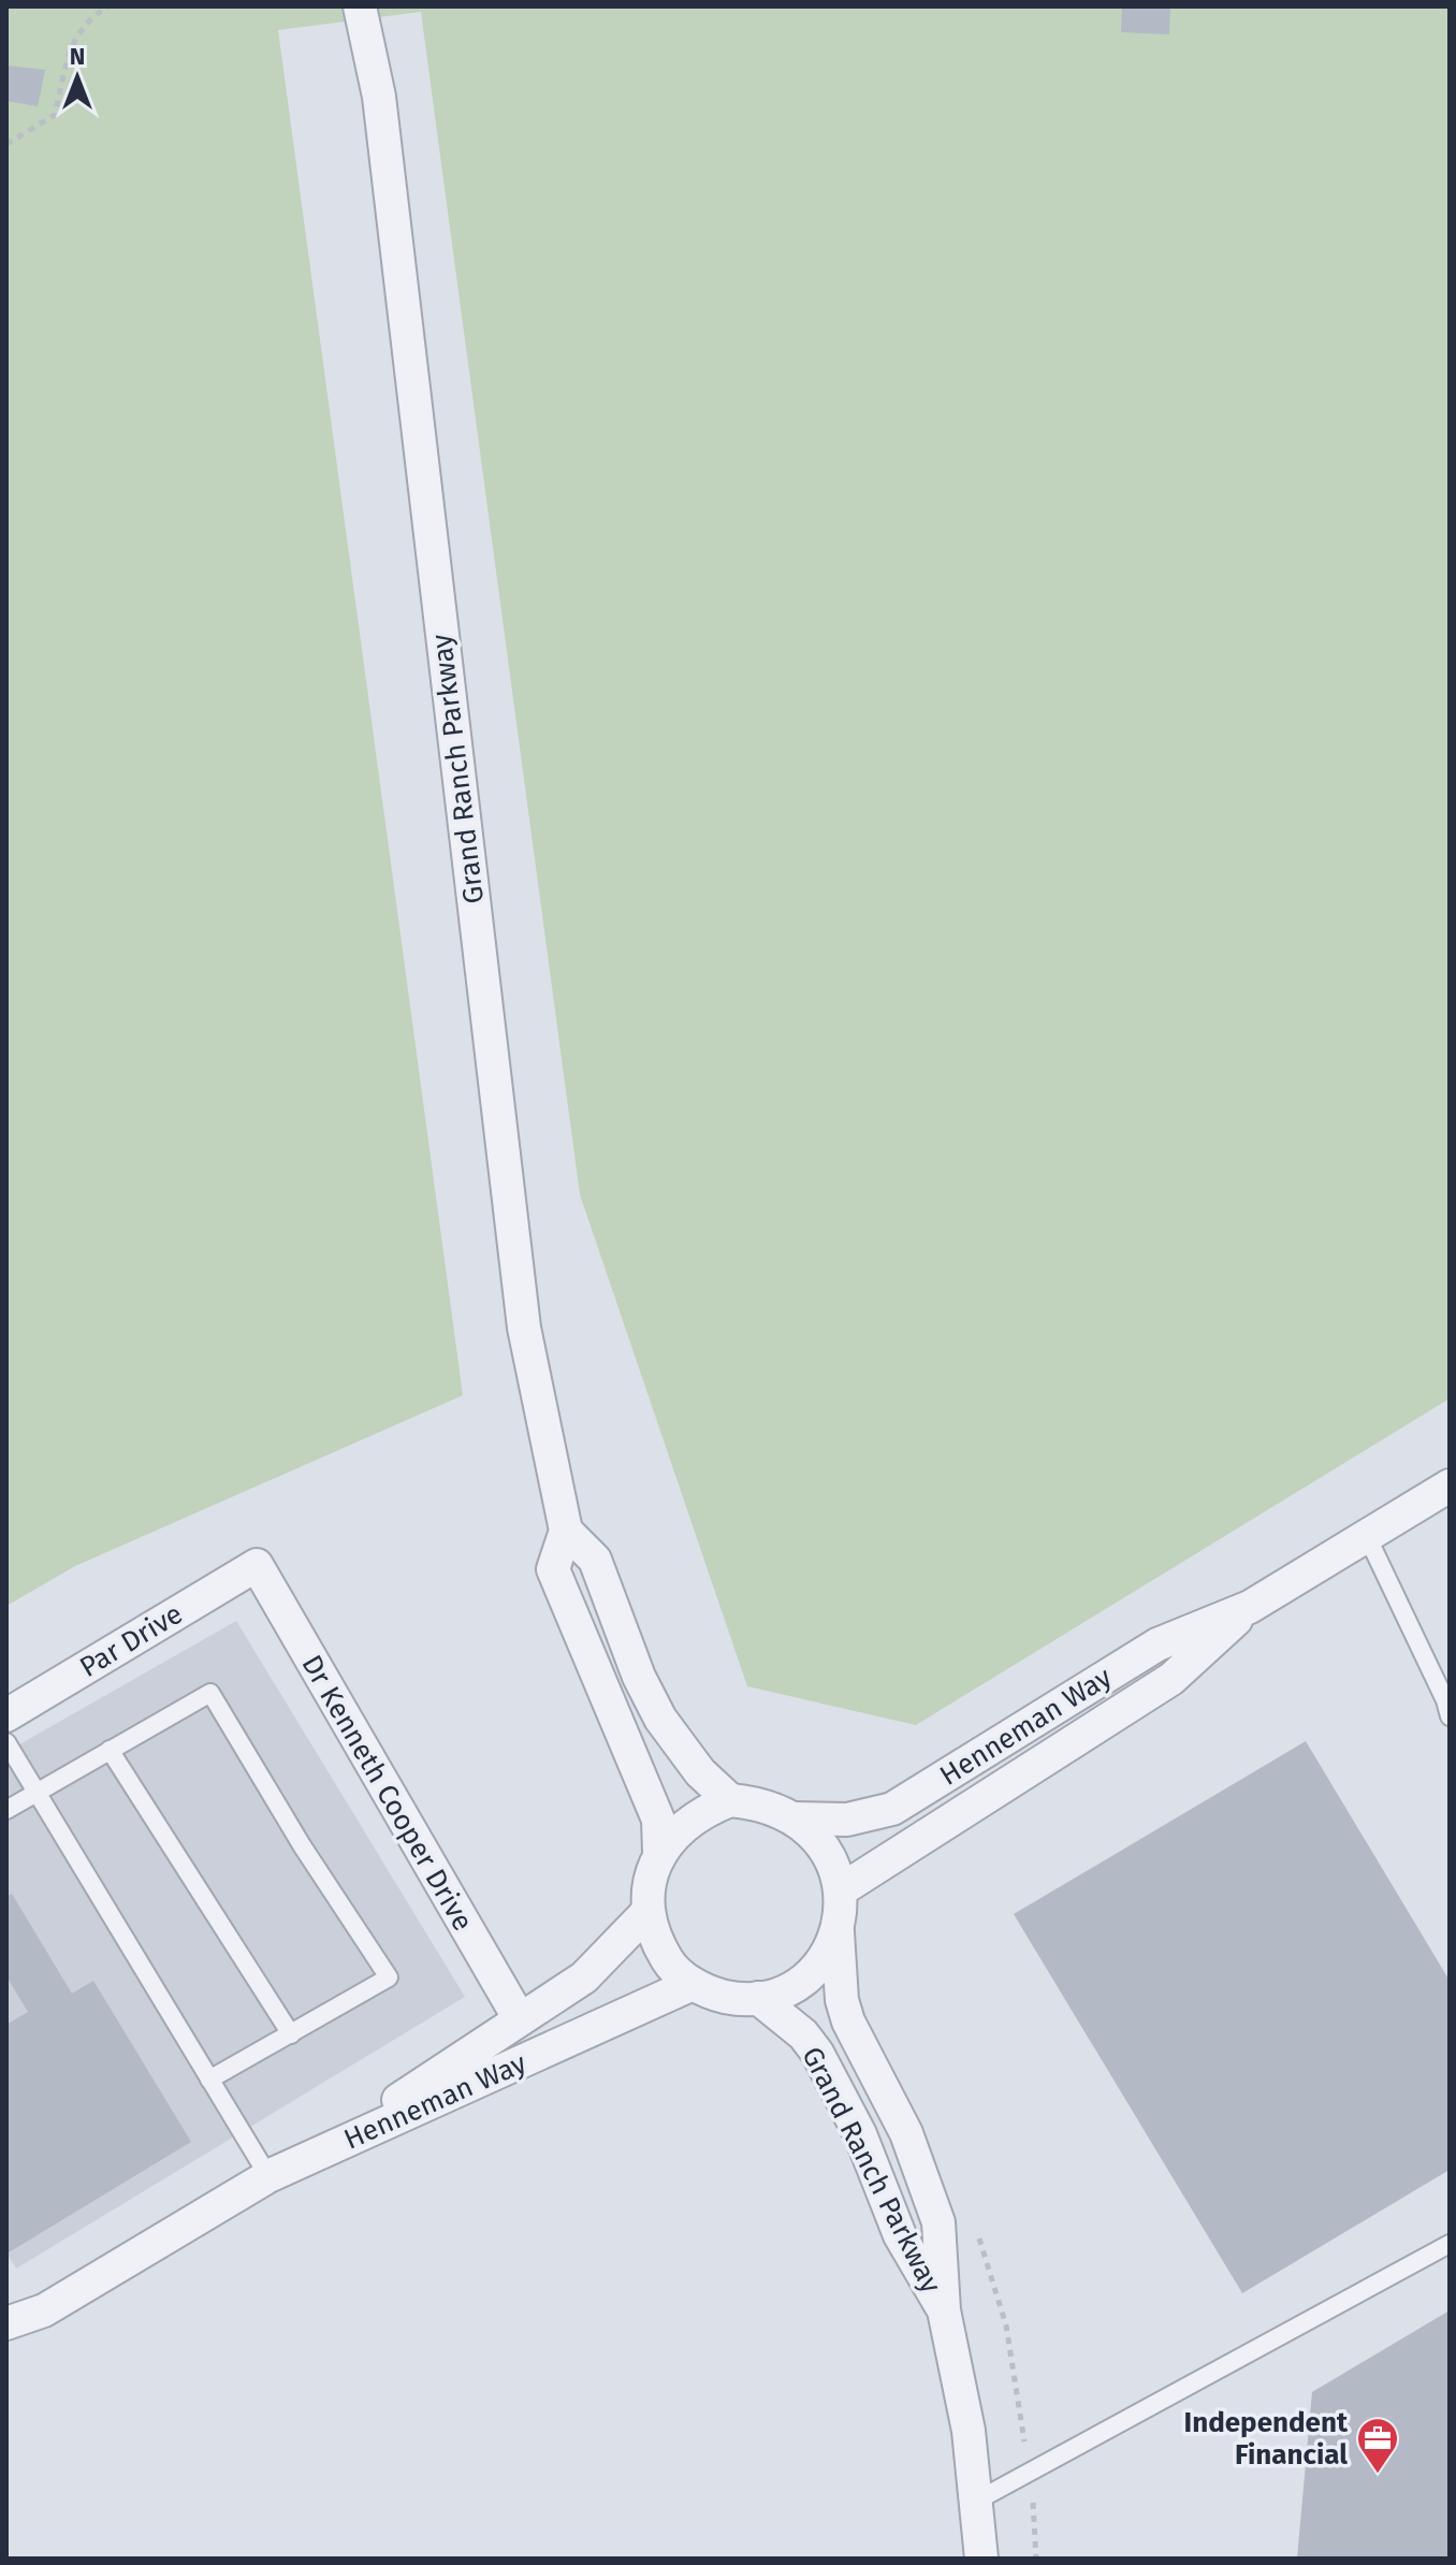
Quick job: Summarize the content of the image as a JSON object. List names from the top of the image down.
{
  "streets": {
    "street": [
      "Grand Ranch Parkway",
      "Par Drive",
      "Henneman Way",
      "Dr Kenneth Cooper Drive"
    ]
  },
  "crossings": [
    ["Grand Ranch Parkway", "Henneman Way"],
    ["Par Drive", "Dr Kenneth Cooper Drive"],
    ["Henneman Way", "Dr Kenneth Cooper Drive"]
  ],
  "places": {
    "office": ["Independent Financial"]
  },
  "north": "top"
}
